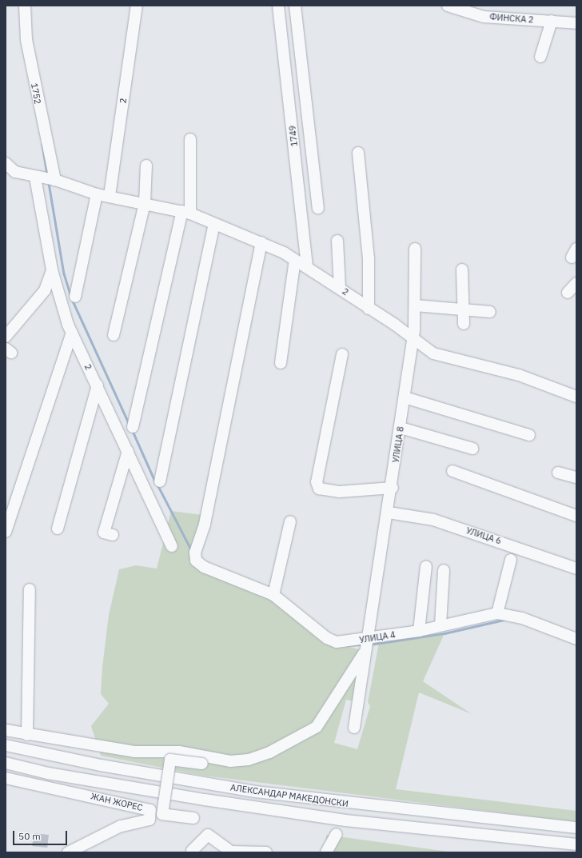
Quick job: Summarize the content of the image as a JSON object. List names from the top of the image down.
{
  "streets": {
    "street": [
      "ФИНСКА 2",
      "1752",
      "2",
      "1749",
      "УЛИЦА 8",
      "УЛИЦА 6",
      "УЛИЦА 4",
      "АЛЕКСАНДАР МАКЕДОНСКИ",
      "ЖАН ЖОРЕС"
    ]
  },
  "crossings": [
    ["1752", "2"],
    ["2", "1749"],
    ["2", "УЛИЦА 8"],
    ["2", "УЛИЦА 4"],
    ["УЛИЦА 8", "УЛИЦА 6"],
    ["УЛИЦА 8", "УЛИЦА 4"]
  ],
  "scale_bar": "50 m"
}
